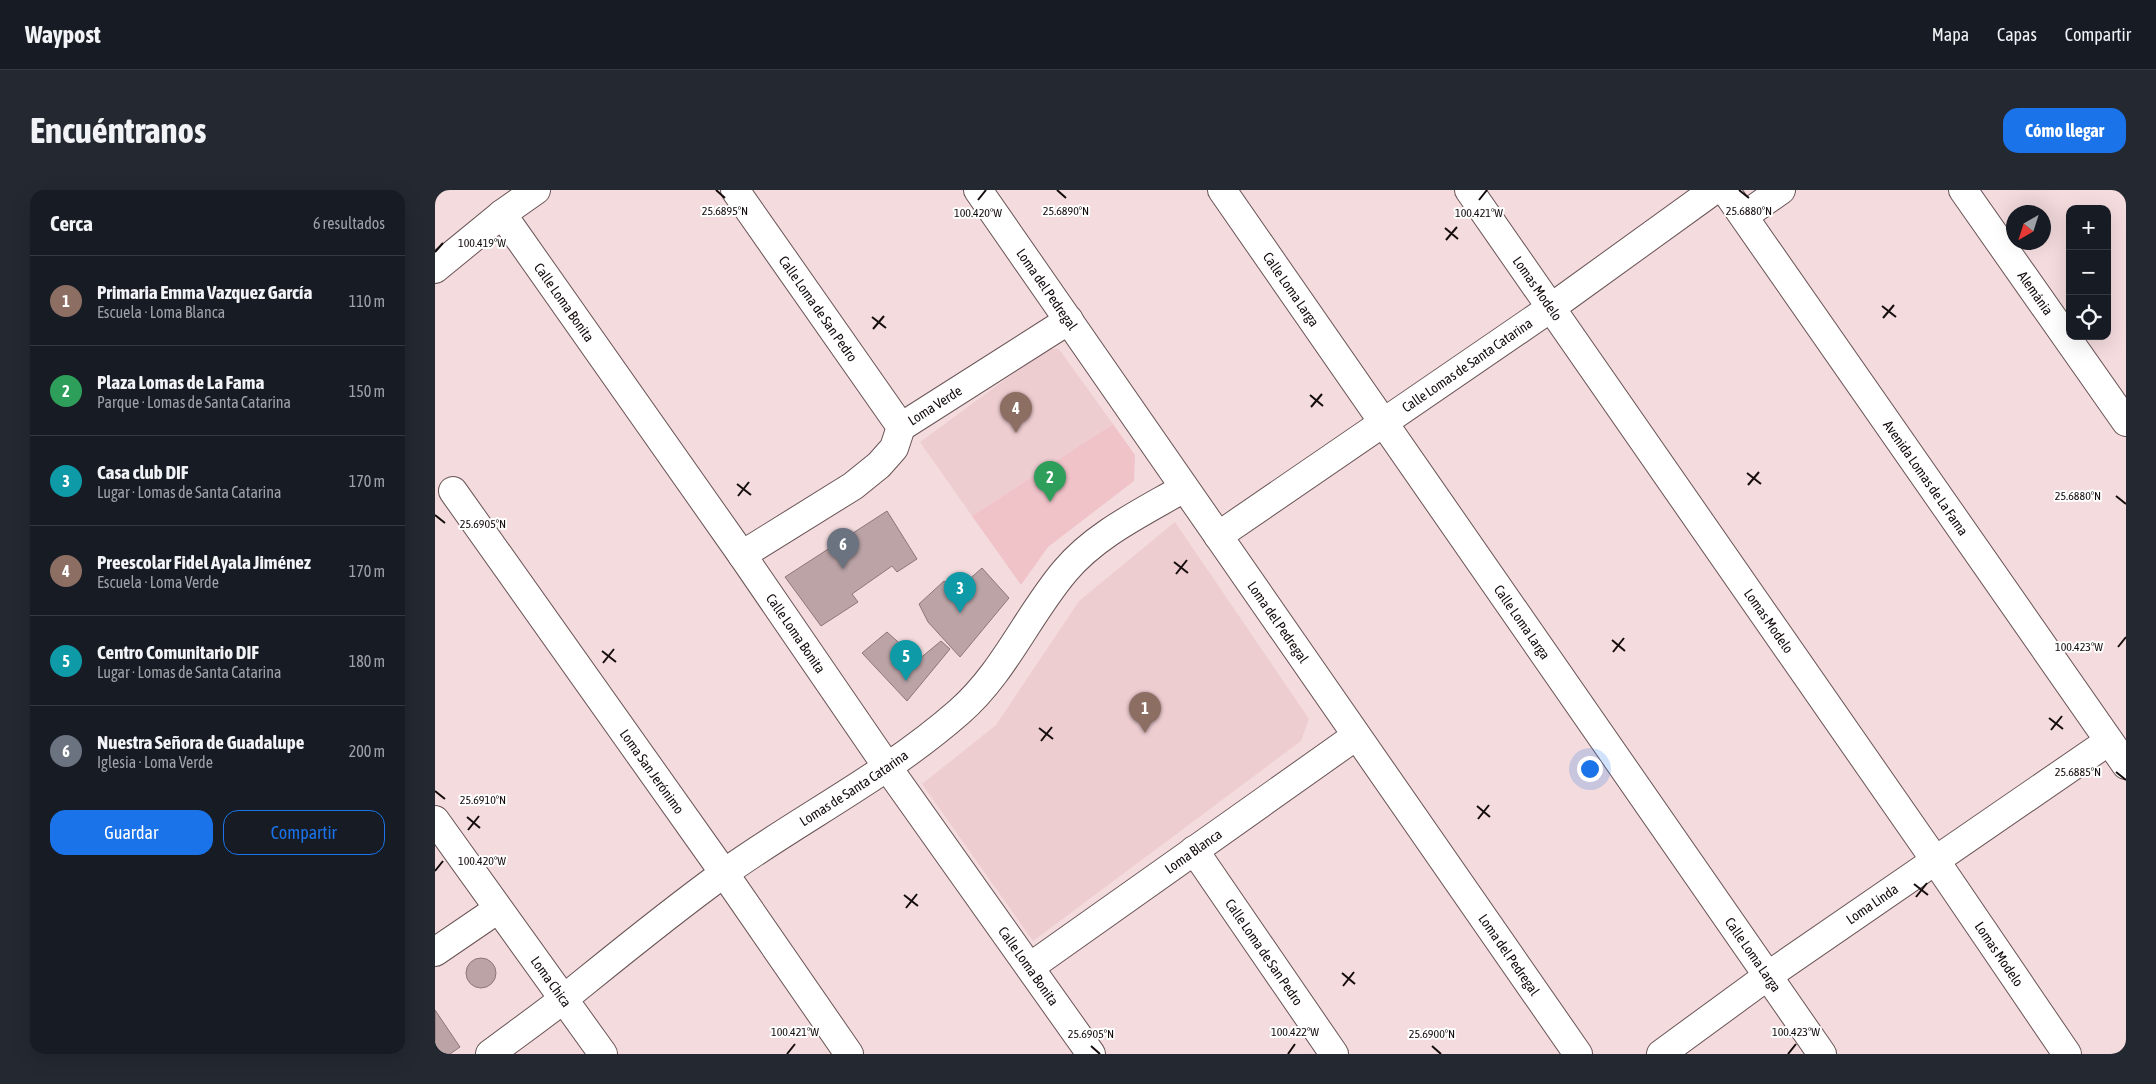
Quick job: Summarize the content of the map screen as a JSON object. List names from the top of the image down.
{
  "streets": {
    "street": [
      "Lomas Modelo",
      "Loma del Pedregal",
      "Calle Loma Larga",
      "Alemánia",
      "Calle Loma Bonita",
      "Calle Loma de San Pedro",
      "Calle Lomas de Santa Catarina",
      "Loma Verde",
      "Avenida Lomas de La Fama",
      "Loma San Jerónimo",
      "Lomas de Santa Catarina",
      "Loma Blanca",
      "Loma Linda",
      "Loma Chica"
    ]
  },
  "crossings": [
    ["Lomas Modelo", "Calle Lomas de Santa Catarina"],
    ["Lomas Modelo", "Loma Linda"],
    ["Loma del Pedregal", "Calle Lomas de Santa Catarina"],
    ["Loma del Pedregal", "Loma Verde"],
    ["Loma del Pedregal", "Lomas de Santa Catarina"],
    ["Loma del Pedregal", "Loma Blanca"],
    ["Calle Loma Larga", "Calle Lomas de Santa Catarina"],
    ["Calle Loma Larga", "Loma Linda"],
    ["Calle Loma Bonita", "Loma Verde"],
    ["Calle Loma Bonita", "Lomas de Santa Catarina"],
    ["Calle Loma Bonita", "Loma Blanca"],
    ["Calle Loma de San Pedro", "Loma Verde"],
    ["Calle Loma de San Pedro", "Loma Blanca"],
    ["Avenida Lomas de La Fama", "Loma Linda"],
    ["Loma San Jerónimo", "Lomas de Santa Catarina"],
    ["Lomas de Santa Catarina", "Loma Chica"]
  ],
  "north": "bottom left",
  "page": {
    "header": "Waypost",
    "nav": ["Mapa", "Capas", "Compartir"],
    "buttons": [
      "Cómo llegar",
      ["Guardar", "Compartir"]
    ],
    "title": "Encuéntranos",
    "heading": ["Cerca", "6 resultados"],
    "map_buttons": ["+", "−"],
    "list": [
      {
        "mark": "1",
        "name": "Primaria Emma Vazquez García",
        "note": "Escuela · Loma Blanca",
        "value": "110 m"
      },
      {
        "mark": "2",
        "name": "Plaza Lomas de La Fama",
        "note": "Parque · Lomas de Santa Catarina",
        "value": "150 m"
      },
      {
        "mark": "3",
        "name": "Casa club DIF",
        "note": "Lugar · Lomas de Santa Catarina",
        "value": "170 m"
      },
      {
        "mark": "4",
        "name": "Preescolar Fidel Ayala Jiménez",
        "note": "Escuela · Loma Verde",
        "value": "170 m"
      },
      {
        "mark": "5",
        "name": "Centro Comunitario DIF",
        "note": "Lugar · Lomas de Santa Catarina",
        "value": "180 m"
      },
      {
        "mark": "6",
        "name": "Nuestra Señora de Guadalupe",
        "note": "Iglesia · Loma Verde",
        "value": "200 m"
      }
    ],
    "pins": [
      "4",
      "2",
      "6",
      "3",
      "5",
      "1"
    ]
  },
  "coordinates": [
    "25.6895°N",
    "25.6890°N",
    "25.6880°N",
    "100.420°W",
    "100.421°W",
    "100.419°W",
    "25.6905°N",
    "100.423°W",
    "25.6885°N",
    "25.6910°N",
    "100.422°W",
    "25.6900°N"
  ]
}
